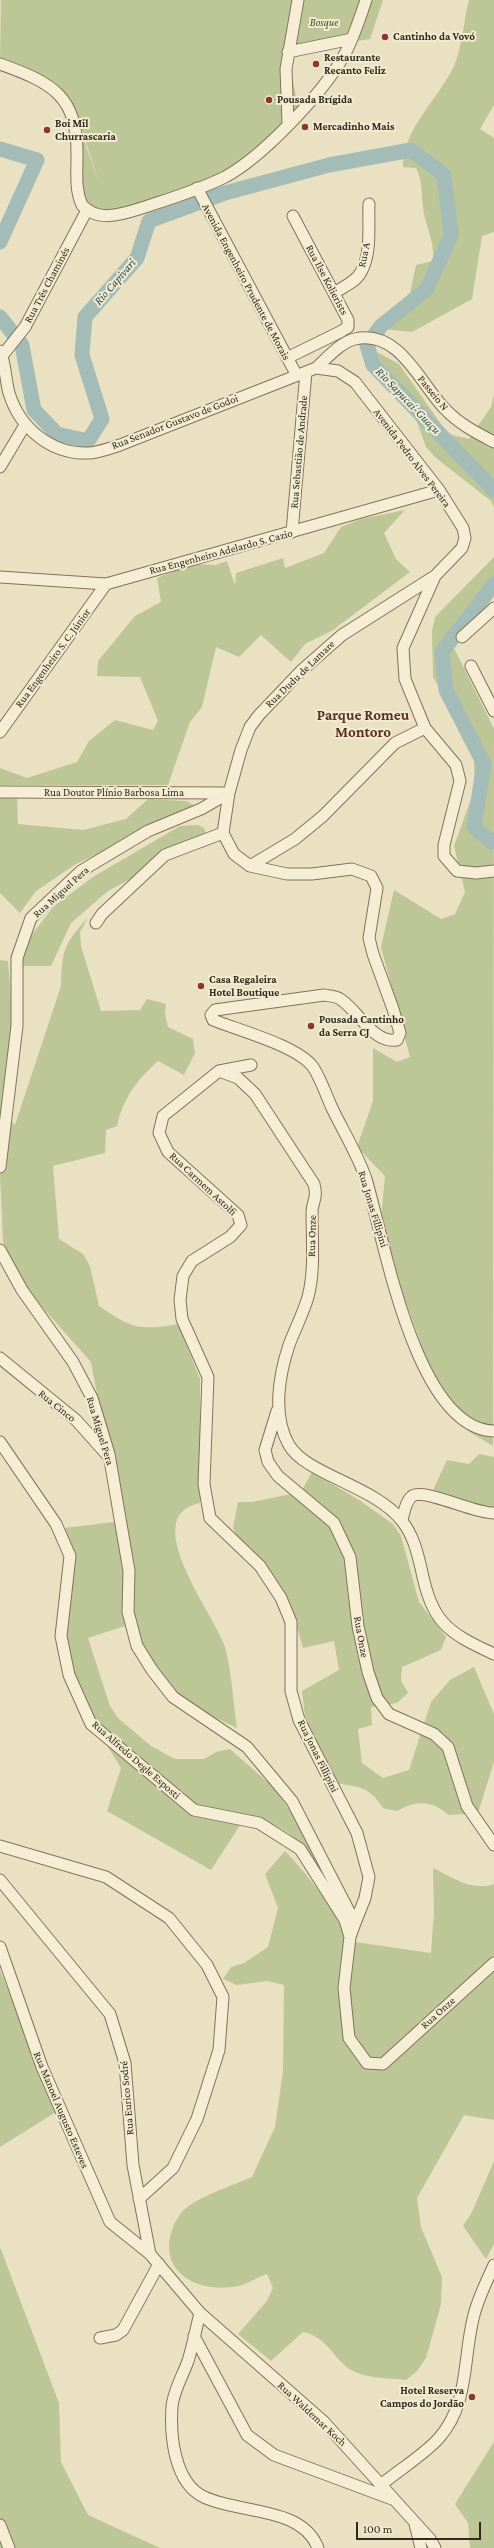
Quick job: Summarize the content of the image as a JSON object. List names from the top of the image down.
{
  "streets": {
    "street": [
      "Rua A",
      "Rua Ilse Kolierists",
      "Avenida Engenheiro Prudente de Morais",
      "Rua Três Chaminés",
      "Passeio N",
      "Rua Senador Gustavo de Godoi",
      "Rua Sebastião de Andrade",
      "Avenida Pedro Alves Pereira",
      "Rua Engenheiro Adelardo S. Cazio",
      "Rua Engenheiro S. C. Júnior",
      "Rua Dudu de Lamare",
      "Rua Doutor Plínio Barbosa Lima",
      "Rua Miguel Pera",
      "Rua Carmem Astolfi",
      "Rua Jonas Fillipini",
      "Rua Onze",
      "Rua Cinco",
      "Rua Alfredo Degle Esposti",
      "Rua Eurico Sodré",
      "Rua Manoel Augusto Esteves",
      "Rua Waldemar Koch"
    ]
  },
  "crossings": [
    ["Rua A", "Rua Ilse Kolierists"],
    ["Rua Ilse Kolierists", "Avenida Engenheiro Prudente de Morais"],
    ["Avenida Engenheiro Prudente de Morais", "Passeio N"],
    ["Avenida Engenheiro Prudente de Morais", "Rua Senador Gustavo de Godoi"],
    ["Avenida Engenheiro Prudente de Morais", "Rua Sebastião de Andrade"],
    ["Avenida Engenheiro Prudente de Morais", "Avenida Pedro Alves Pereira"],
    ["Rua Três Chaminés", "Rua Senador Gustavo de Godoi"],
    ["Passeio N", "Rua Senador Gustavo de Godoi"],
    ["Passeio N", "Rua Sebastião de Andrade"],
    ["Passeio N", "Avenida Pedro Alves Pereira"],
    ["Rua Senador Gustavo de Godoi", "Rua Sebastião de Andrade"],
    ["Rua Senador Gustavo de Godoi", "Avenida Pedro Alves Pereira"],
    ["Rua Sebastião de Andrade", "Avenida Pedro Alves Pereira"],
    ["Rua Sebastião de Andrade", "Rua Engenheiro Adelardo S. Cazio"],
    ["Avenida Pedro Alves Pereira", "Rua Engenheiro Adelardo S. Cazio"],
    ["Avenida Pedro Alves Pereira", "Rua Dudu de Lamare"],
    ["Rua Engenheiro Adelardo S. Cazio", "Rua Engenheiro S. C. Júnior"],
    ["Rua Dudu de Lamare", "Rua Doutor Plínio Barbosa Lima"],
    ["Rua Dudu de Lamare", "Rua Miguel Pera"],
    ["Rua Doutor Plínio Barbosa Lima", "Rua Miguel Pera"],
    ["Rua Miguel Pera", "Rua Jonas Fillipini"],
    ["Rua Miguel Pera", "Rua Cinco"],
    ["Rua Carmem Astolfi", "Rua Jonas Fillipini"],
    ["Rua Carmem Astolfi", "Rua Onze"],
    ["Rua Jonas Fillipini", "Rua Onze"],
    ["Rua Jonas Fillipini", "Rua Alfredo Degle Esposti"],
    ["Rua Onze", "Rua Alfredo Degle Esposti"],
    ["Rua Eurico Sodré", "Rua Manoel Augusto Esteves"]
  ],
  "districts": ["Parque Romeu Montoro"],
  "water": ["Rio Capivari", "Rio Sapucaí-Guaçu"],
  "parks": ["Bosque"],
  "places": [
    "Cantinho da Vovó",
    "Restaurante Recanto Feliz",
    "Pousada Brígida",
    "Mercadinho Mais",
    "Boi Mil Churrascaria",
    "Casa Regaleira Hotel Boutique",
    "Pousada Cantinho da Serra CJ",
    "Hotel Reserva Campos do Jordão"
  ],
  "scale_bar": "100 m"
}
